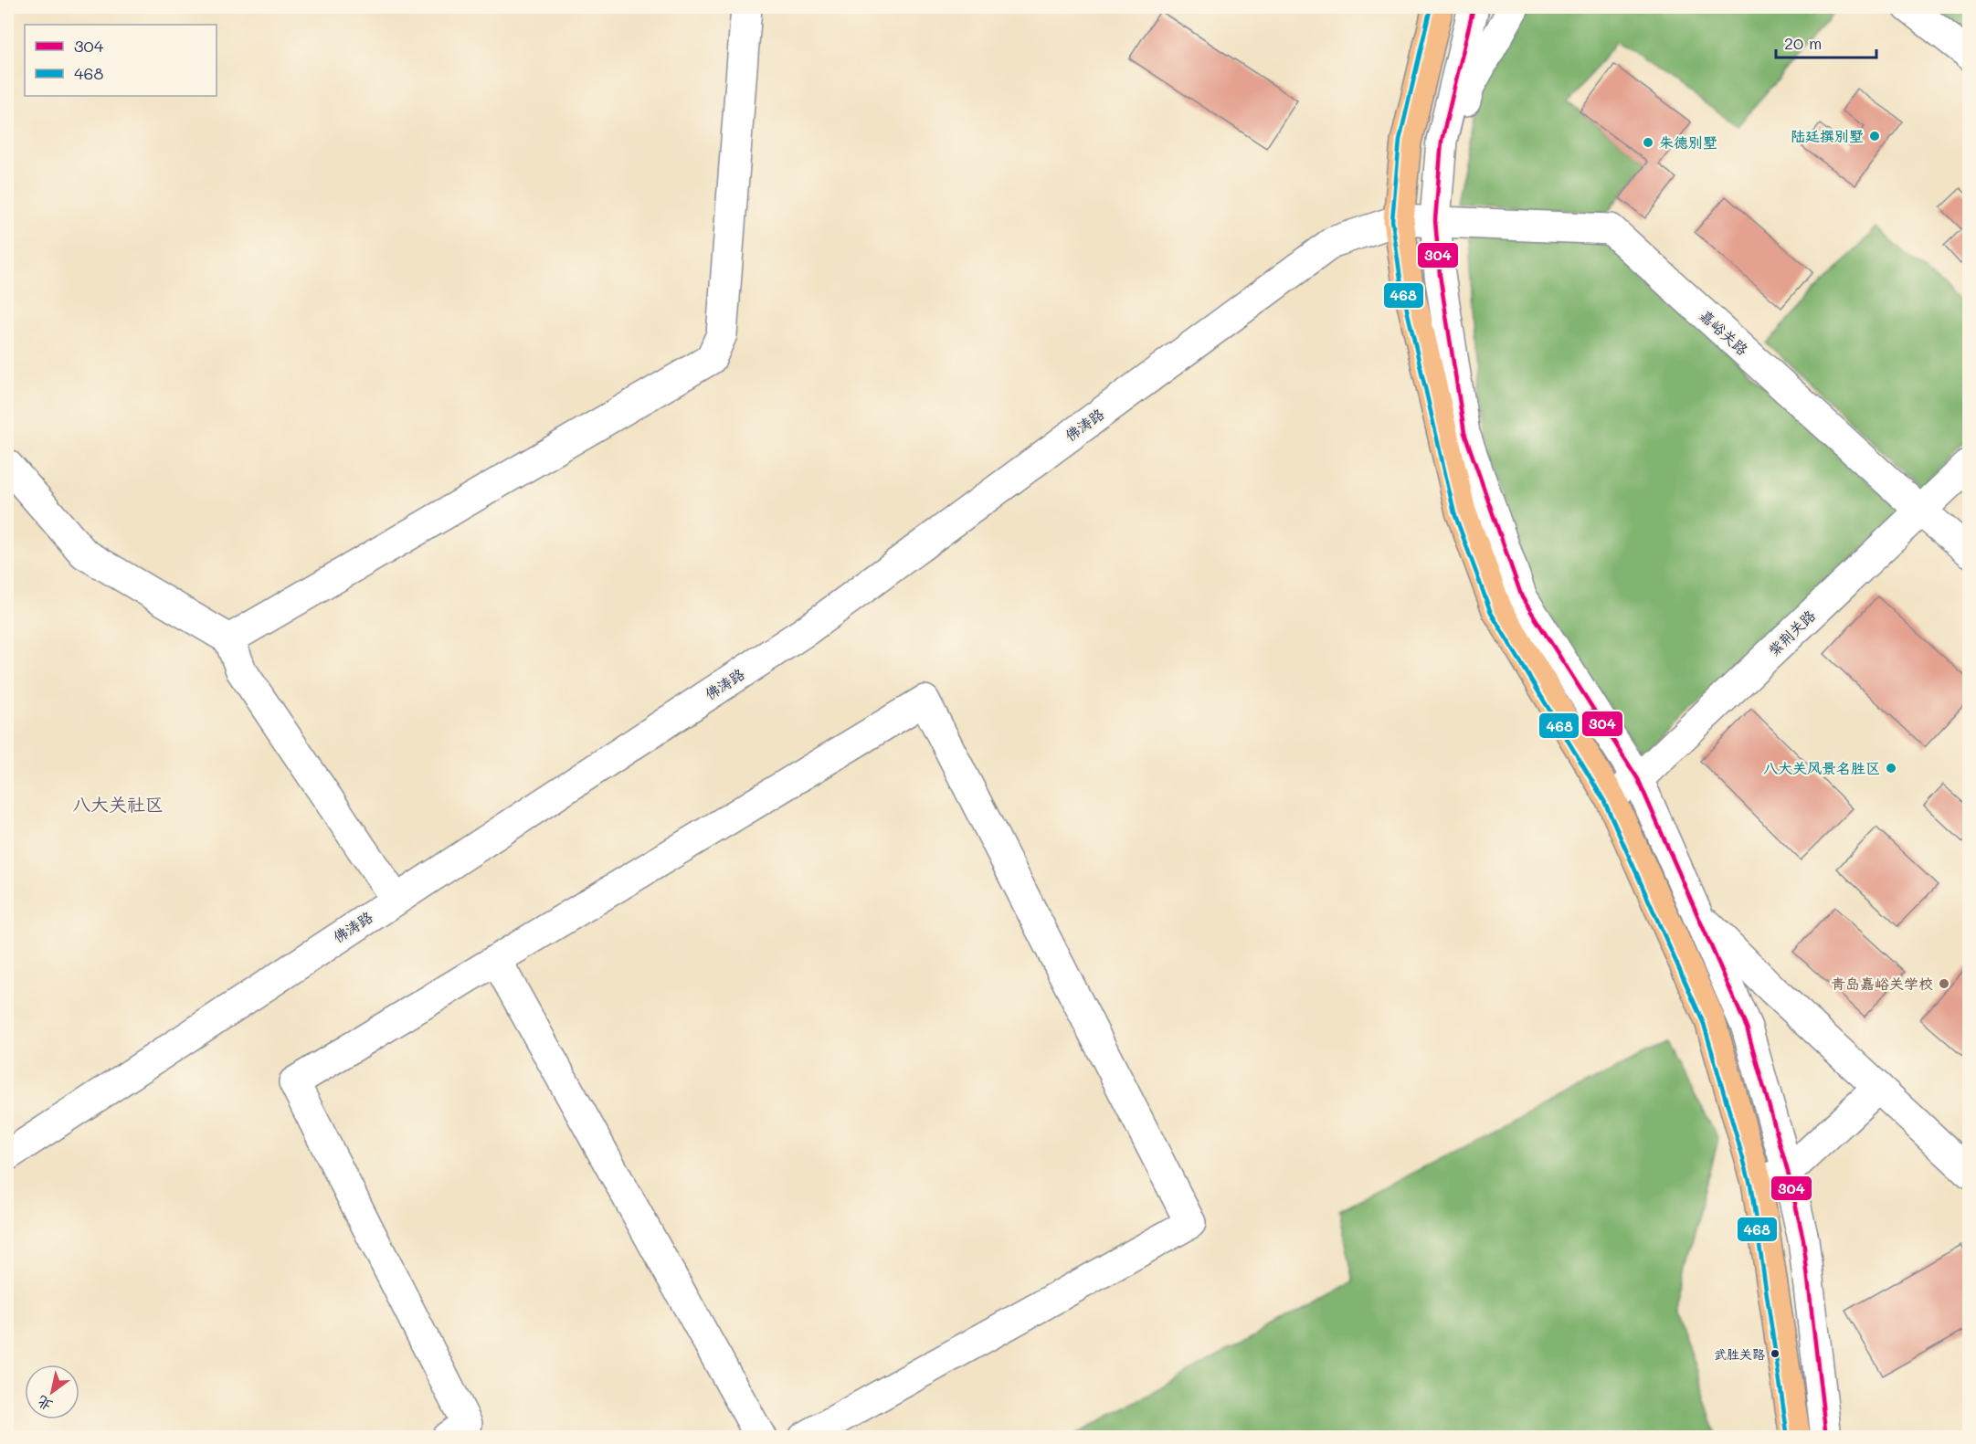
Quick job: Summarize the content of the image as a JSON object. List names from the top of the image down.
{
  "streets": {
    "street": ["嘉峪关路", "佛涛路", "紫荆关路"]
  },
  "crossings": [
    ["嘉峪关路", "佛涛路"],
    ["嘉峪关路", "紫荆关路"]
  ],
  "districts": ["八大关社区"],
  "places": [
    "陆廷撰别墅",
    "朱德别墅",
    "八大关风景名胜区",
    "青岛嘉峪关学校",
    "武胜关路"
  ],
  "lines": ["transit line 304", "transit line 468"],
  "legend": ["304", "468"],
  "scale_bar": "20 m",
  "north": "bottom left"
}
